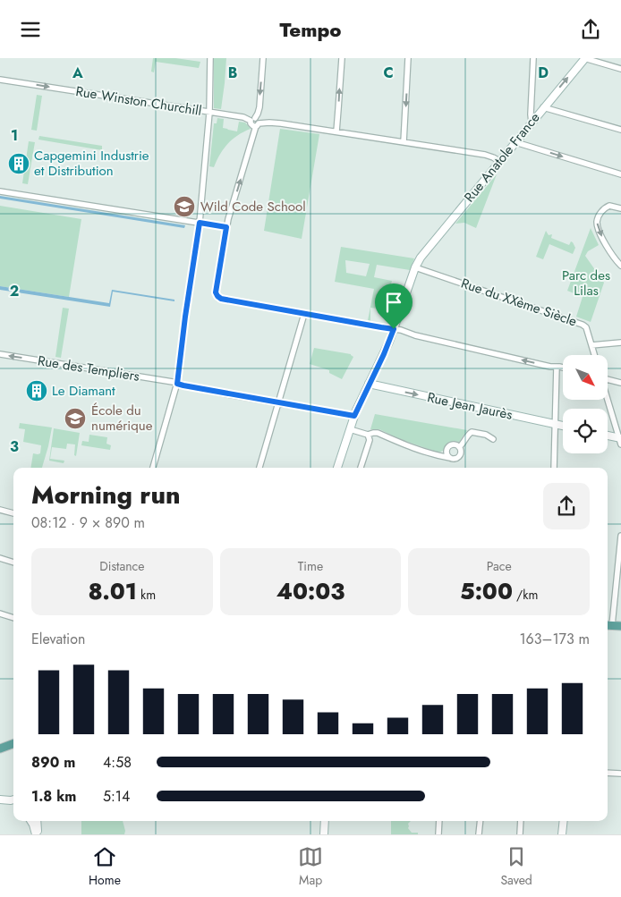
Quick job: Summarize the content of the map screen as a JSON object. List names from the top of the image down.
{
  "streets": {
    "street": [
      "Rue Winston Churchill",
      "Rue Anatole France",
      "Rue du XXème Siècle",
      "Rue des Templiers",
      "Rue Jean Jaurès"
    ]
  },
  "crossings": [
    ["Rue Anatole France", "Rue du XXème Siècle"],
    ["Rue Anatole France", "Rue des Templiers"],
    ["Rue Anatole France", "Rue Jean Jaurès"]
  ],
  "one_way": ["Rue Winston Churchill", "Rue des Templiers"],
  "parks": ["Parc des Lilas"],
  "places": {
    "building": ["Capgemini Industrie et Distribution", "Le Diamant"],
    "school or university": ["Wild Code School", "École du numérique"]
  },
  "north": "bottom right",
  "page": {
    "header": "Tempo",
    "heading": ["Morning run", "08:12 · 9 × 890 m"],
    "stats": [
      ["Distance", "8.01 km"],
      ["Time", "40:03"],
      ["Pace", "5:00 /km"]
    ],
    "chart": ["Elevation", "163–173 m"],
    "list": [
      {
        "name": "890 m",
        "note": "4:58"
      },
      {
        "name": "1.8 km",
        "note": "5:14"
      }
    ],
    "tabs": ["Home", "Map", "Saved"]
  },
  "grid": {
    "columns": [
      "A",
      "B",
      "C",
      "D"
    ],
    "rows": ["1", "2", "3"]
  }
}
